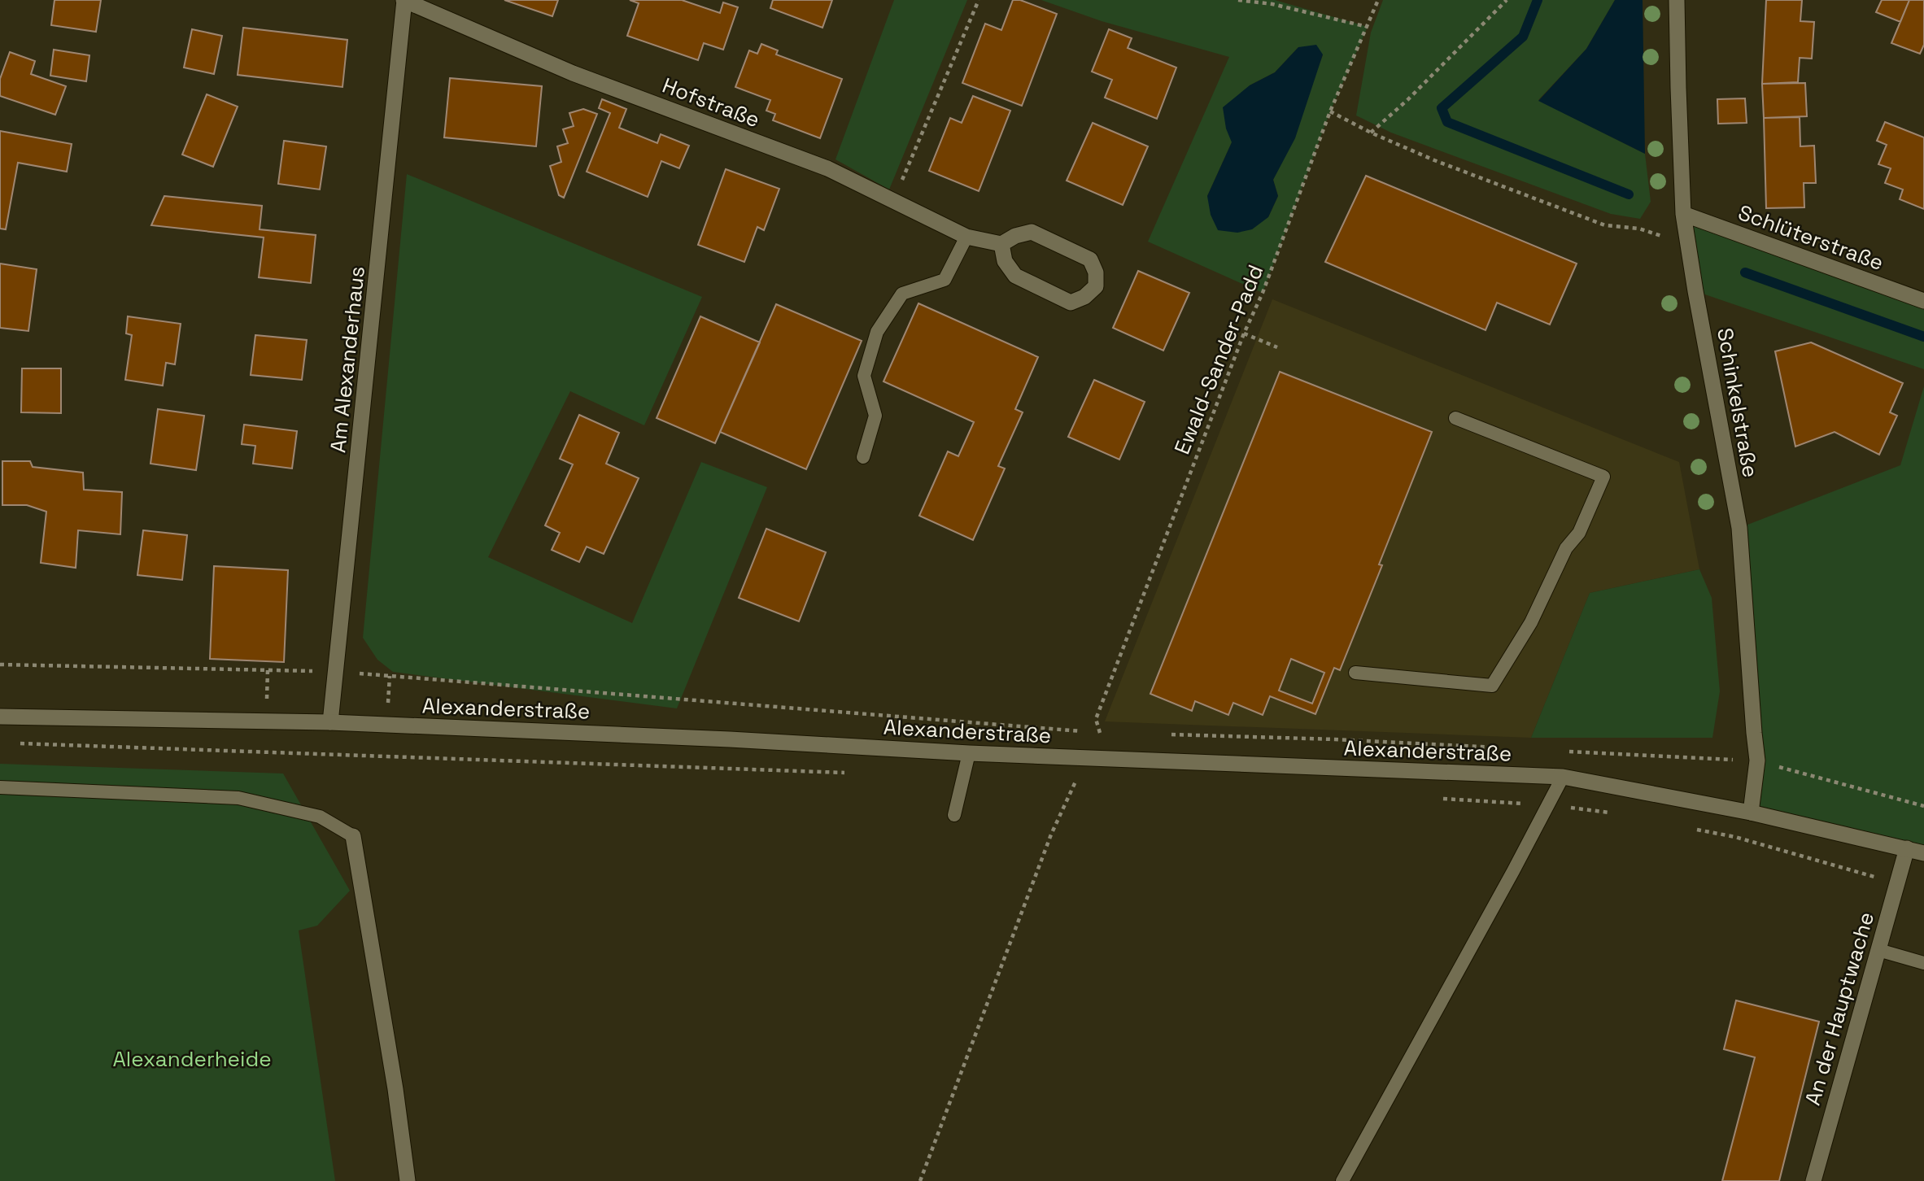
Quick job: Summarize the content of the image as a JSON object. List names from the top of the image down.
{
  "streets": {
    "street": [
      "Hofstraße",
      "Schlüterstraße",
      "Am Alexanderhaus",
      "Schinkelstraße",
      "Alexanderstraße",
      "An der Hauptwache"
    ],
    "path": ["Ewald-Sander-Padd"]
  },
  "crossings": [
    ["Hofstraße", "Am Alexanderhaus"],
    ["Schlüterstraße", "Schinkelstraße"],
    ["Am Alexanderhaus", "Alexanderstraße"],
    ["Schinkelstraße", "Alexanderstraße"],
    ["Alexanderstraße", "An der Hauptwache"]
  ],
  "parks": ["Alexanderheide"]
}
